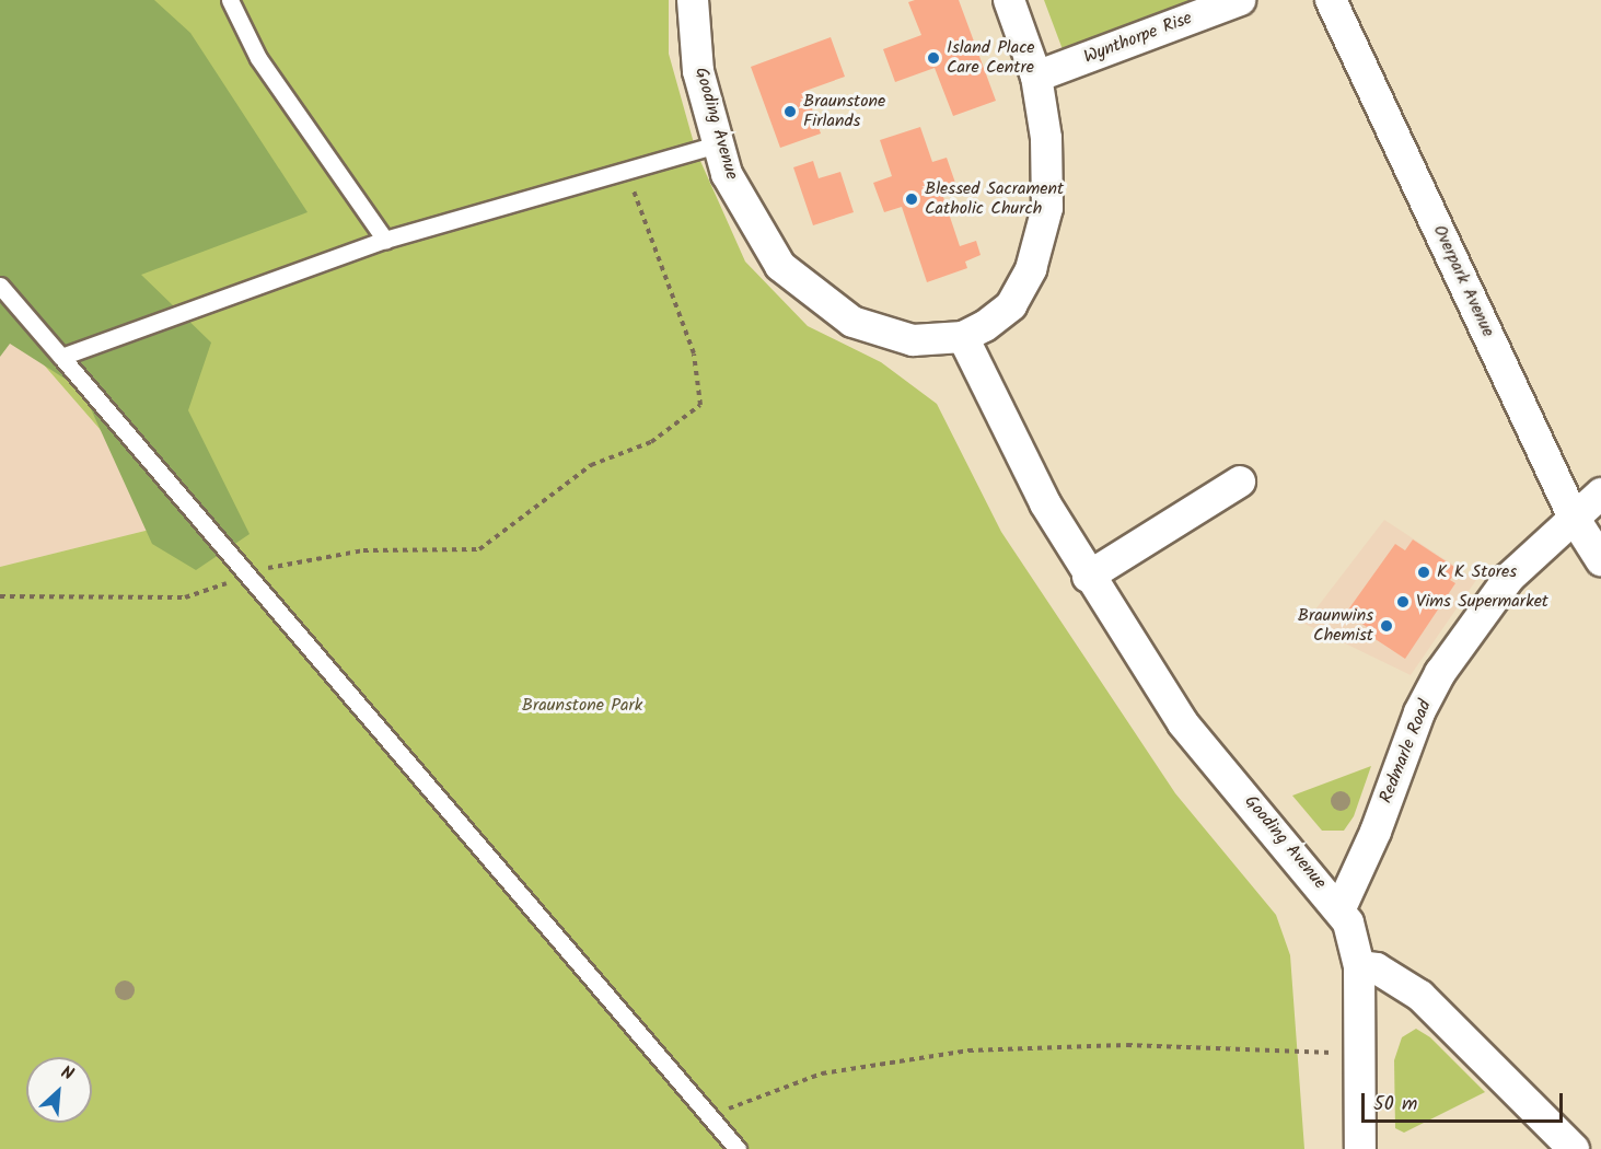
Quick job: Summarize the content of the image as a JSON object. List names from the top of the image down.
{
  "streets": {
    "street": [
      "Wynthorpe Rise",
      "Gooding Avenue",
      "Overpark Avenue",
      "Redmarle Road"
    ]
  },
  "crossings": [
    ["Wynthorpe Rise", "Gooding Avenue"],
    ["Gooding Avenue", "Redmarle Road"],
    ["Overpark Avenue", "Redmarle Road"]
  ],
  "parks": ["Braunstone Park"],
  "places": [
    "Island Place Care Centre",
    "Braunstone Firlands",
    "Blessed Sacrament Catholic Church",
    "K K Stores",
    "Vims Supermarket",
    "Braunwins Chemist"
  ],
  "scale_bar": "50 m",
  "north": "top right"
}
